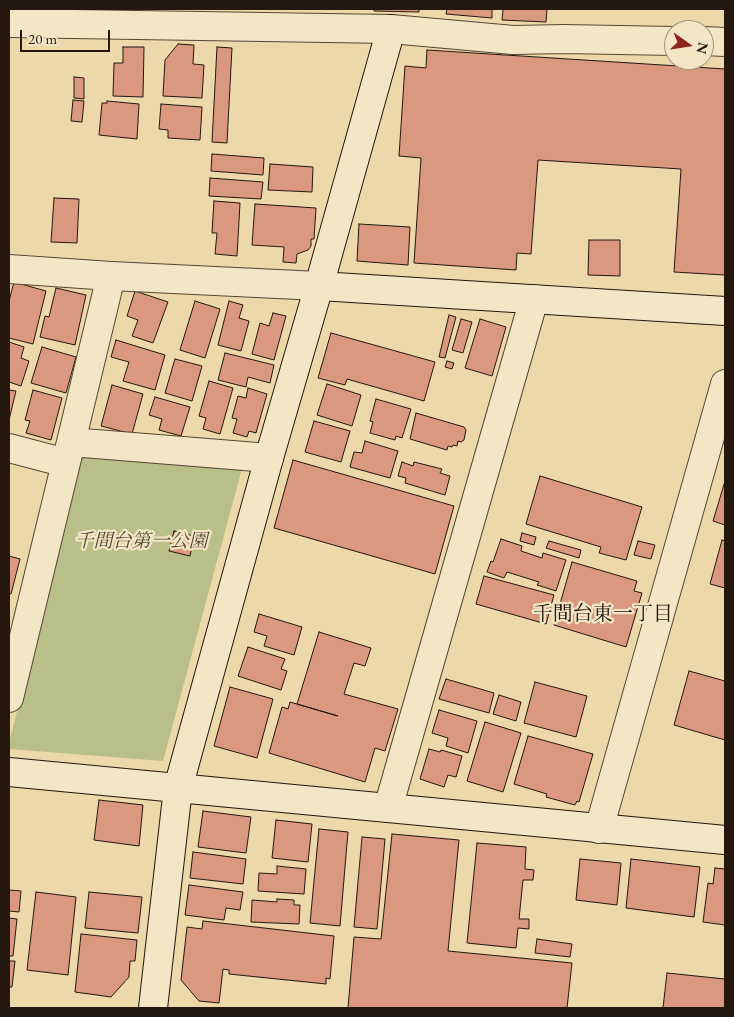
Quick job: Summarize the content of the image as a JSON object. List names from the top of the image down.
{
  "districts": ["千間台東一丁目"],
  "parks": ["千間台第一公園"],
  "scale_bar": "20 m",
  "north": "right"
}
